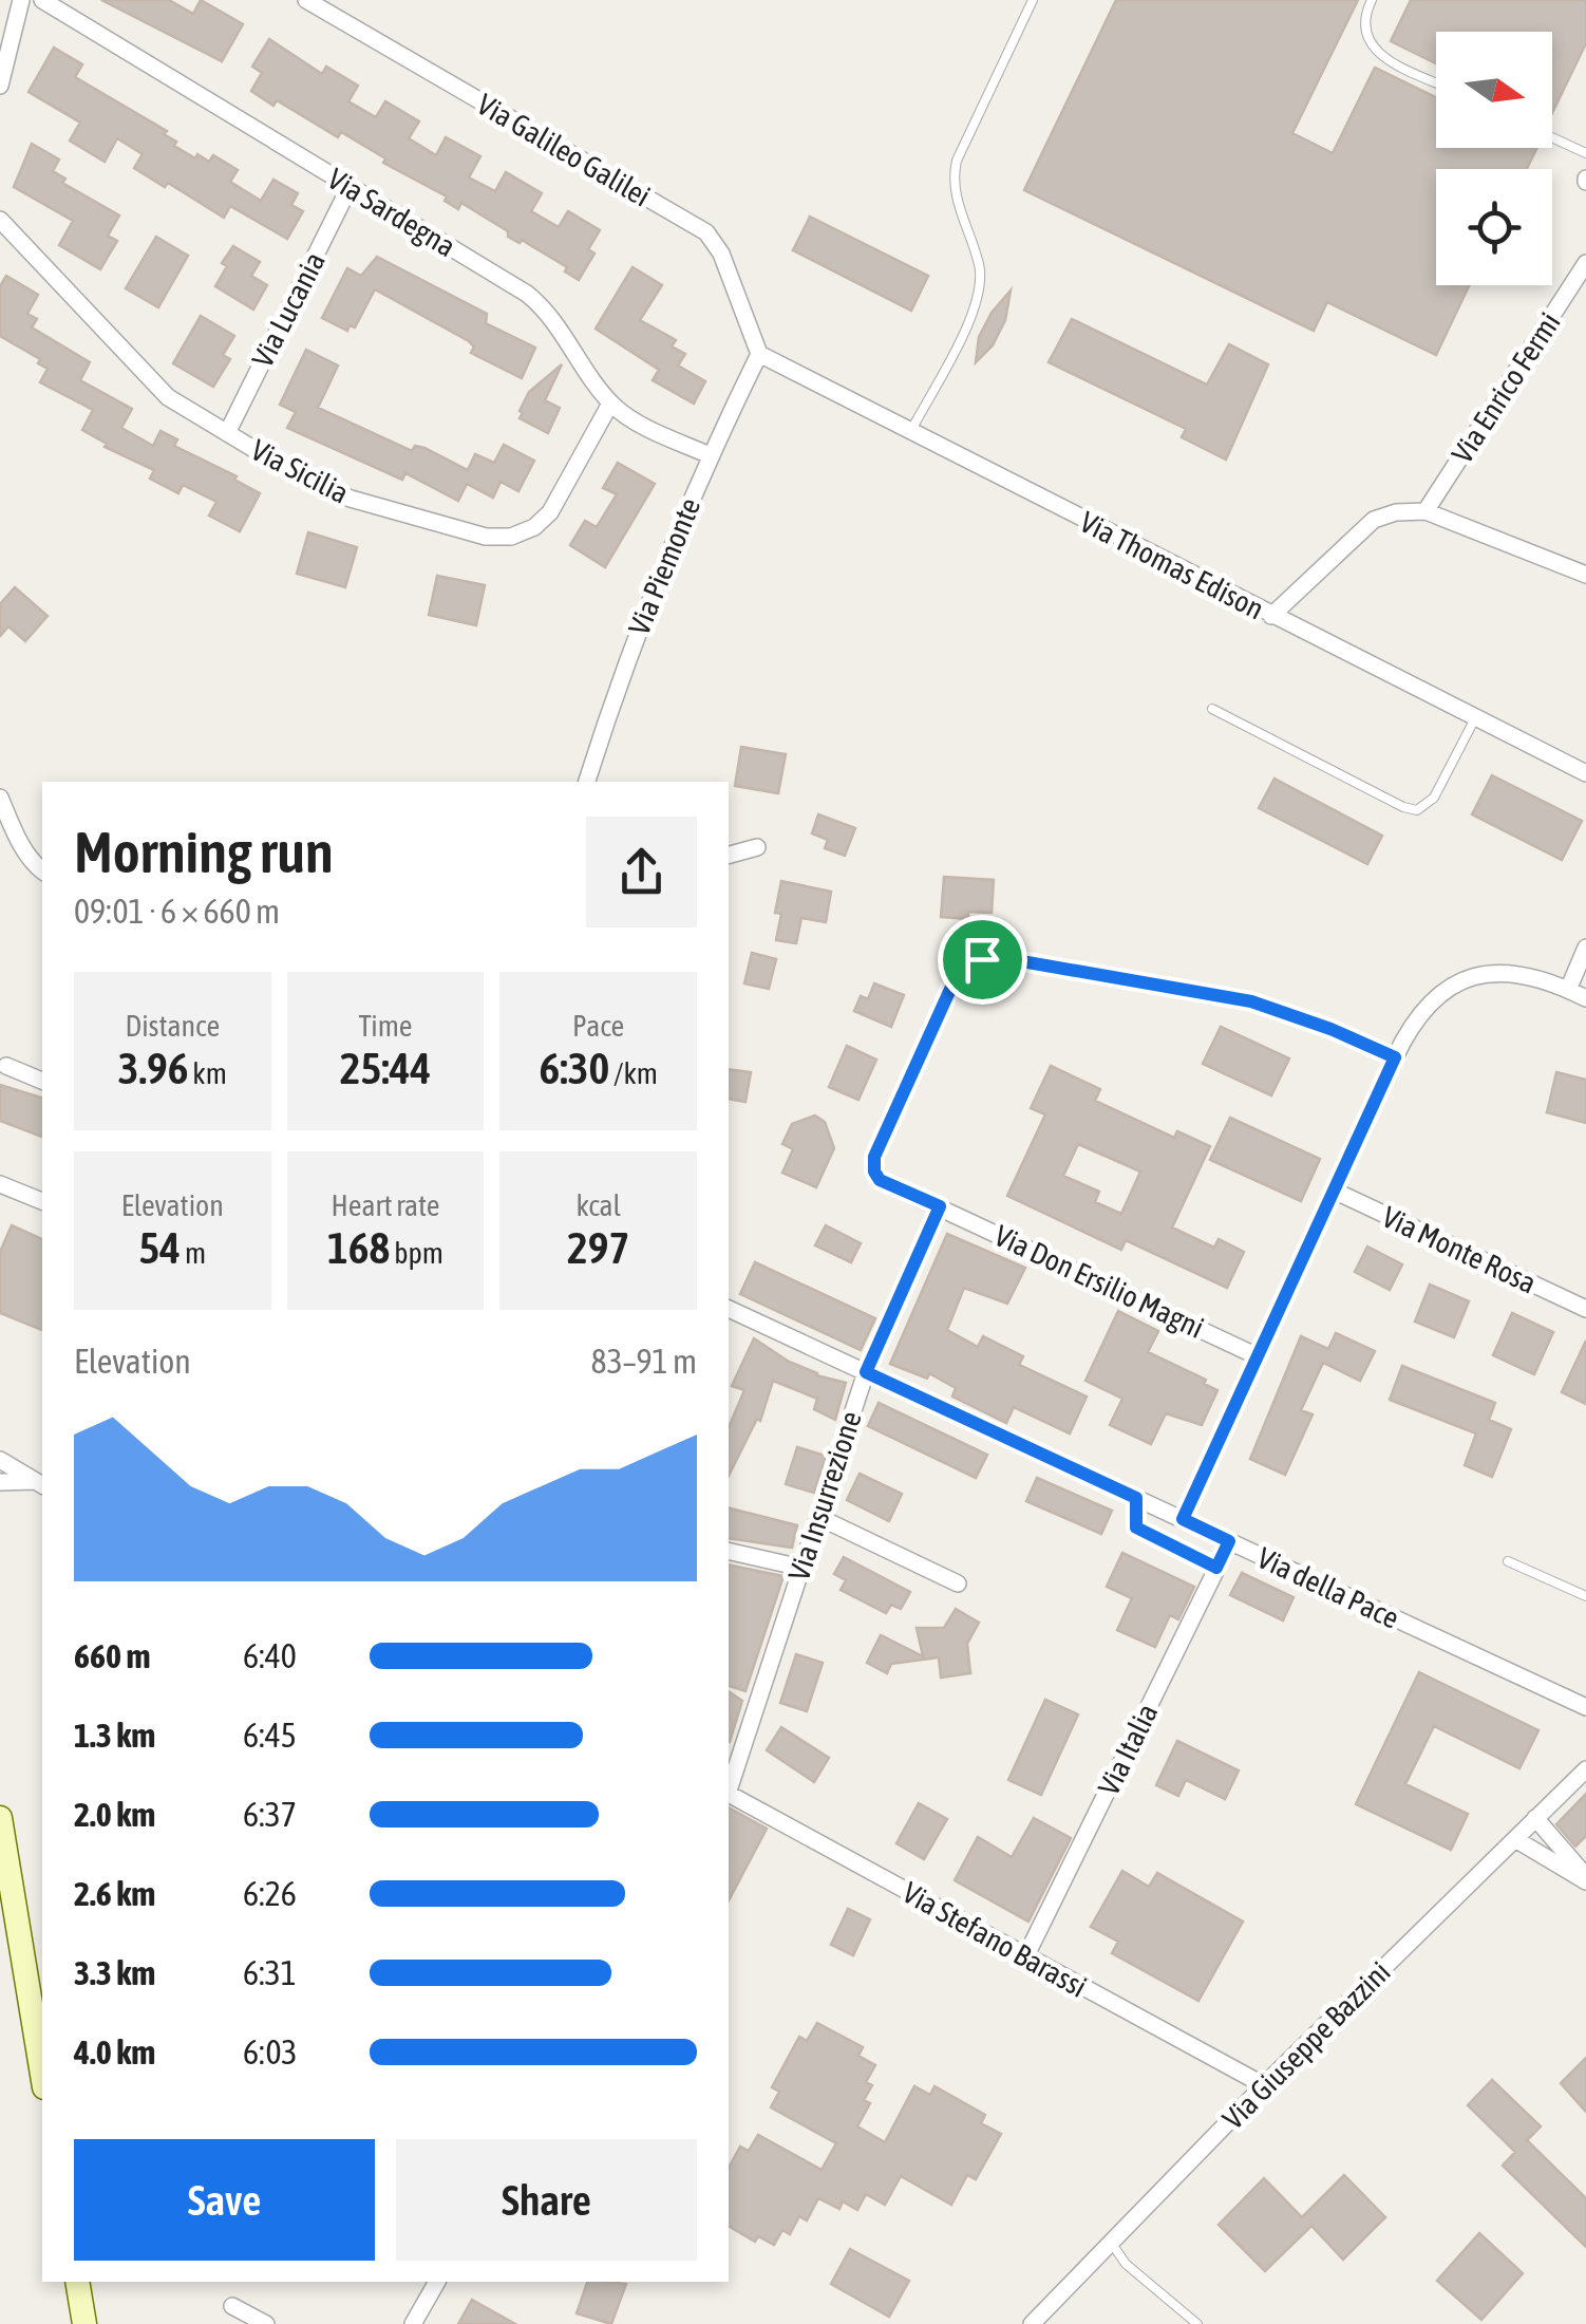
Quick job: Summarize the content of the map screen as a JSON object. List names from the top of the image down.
{
  "streets": {
    "street": [
      "Via Galileo Galilei",
      "Via Sardegna",
      "Via Lucania",
      "Via Enrico Fermi",
      "Via Sicilia",
      "Via Thomas Edison",
      "Via Piemonte",
      "Via Monte Rosa",
      "Via Don Ersilio Magni",
      "Via Insurrezione",
      "Via della Pace",
      "Via Italia",
      "Via Stefano Barassi",
      "Via Giuseppe Bazzini"
    ]
  },
  "crossings": [
    ["Via Galileo Galilei", "Via Thomas Edison"],
    ["Via Galileo Galilei", "Via Piemonte"],
    ["Via Sardegna", "Via Lucania"],
    ["Via Sardegna", "Via Sicilia"],
    ["Via Sardegna", "Via Piemonte"],
    ["Via Lucania", "Via Sicilia"],
    ["Via Thomas Edison", "Via Piemonte"],
    ["Via Don Ersilio Magni", "Via Insurrezione"],
    ["Via Insurrezione", "Via della Pace"],
    ["Via della Pace", "Via Italia"],
    ["Via Italia", "Via Stefano Barassi"],
    ["Via Stefano Barassi", "Via Giuseppe Bazzini"]
  ],
  "north": "right",
  "page": {
    "heading": ["Morning run", "09:01 · 6 × 660 m"],
    "stats": [
      ["Distance", "3.96 km"],
      ["Time", "25:44"],
      ["Pace", "6:30 /km"],
      ["Elevation", "54 m"],
      ["Heart rate", "168 bpm"],
      ["kcal", "297"]
    ],
    "chart": ["Elevation", "83–91 m"],
    "list": [
      {
        "name": "660 m",
        "note": "6:40"
      },
      {
        "name": "1.3 km",
        "note": "6:45"
      },
      {
        "name": "2.0 km",
        "note": "6:37"
      },
      {
        "name": "2.6 km",
        "note": "6:26"
      },
      {
        "name": "3.3 km",
        "note": "6:31"
      },
      {
        "name": "4.0 km",
        "note": "6:03"
      }
    ],
    "buttons": ["Save", "Share"]
  }
}
